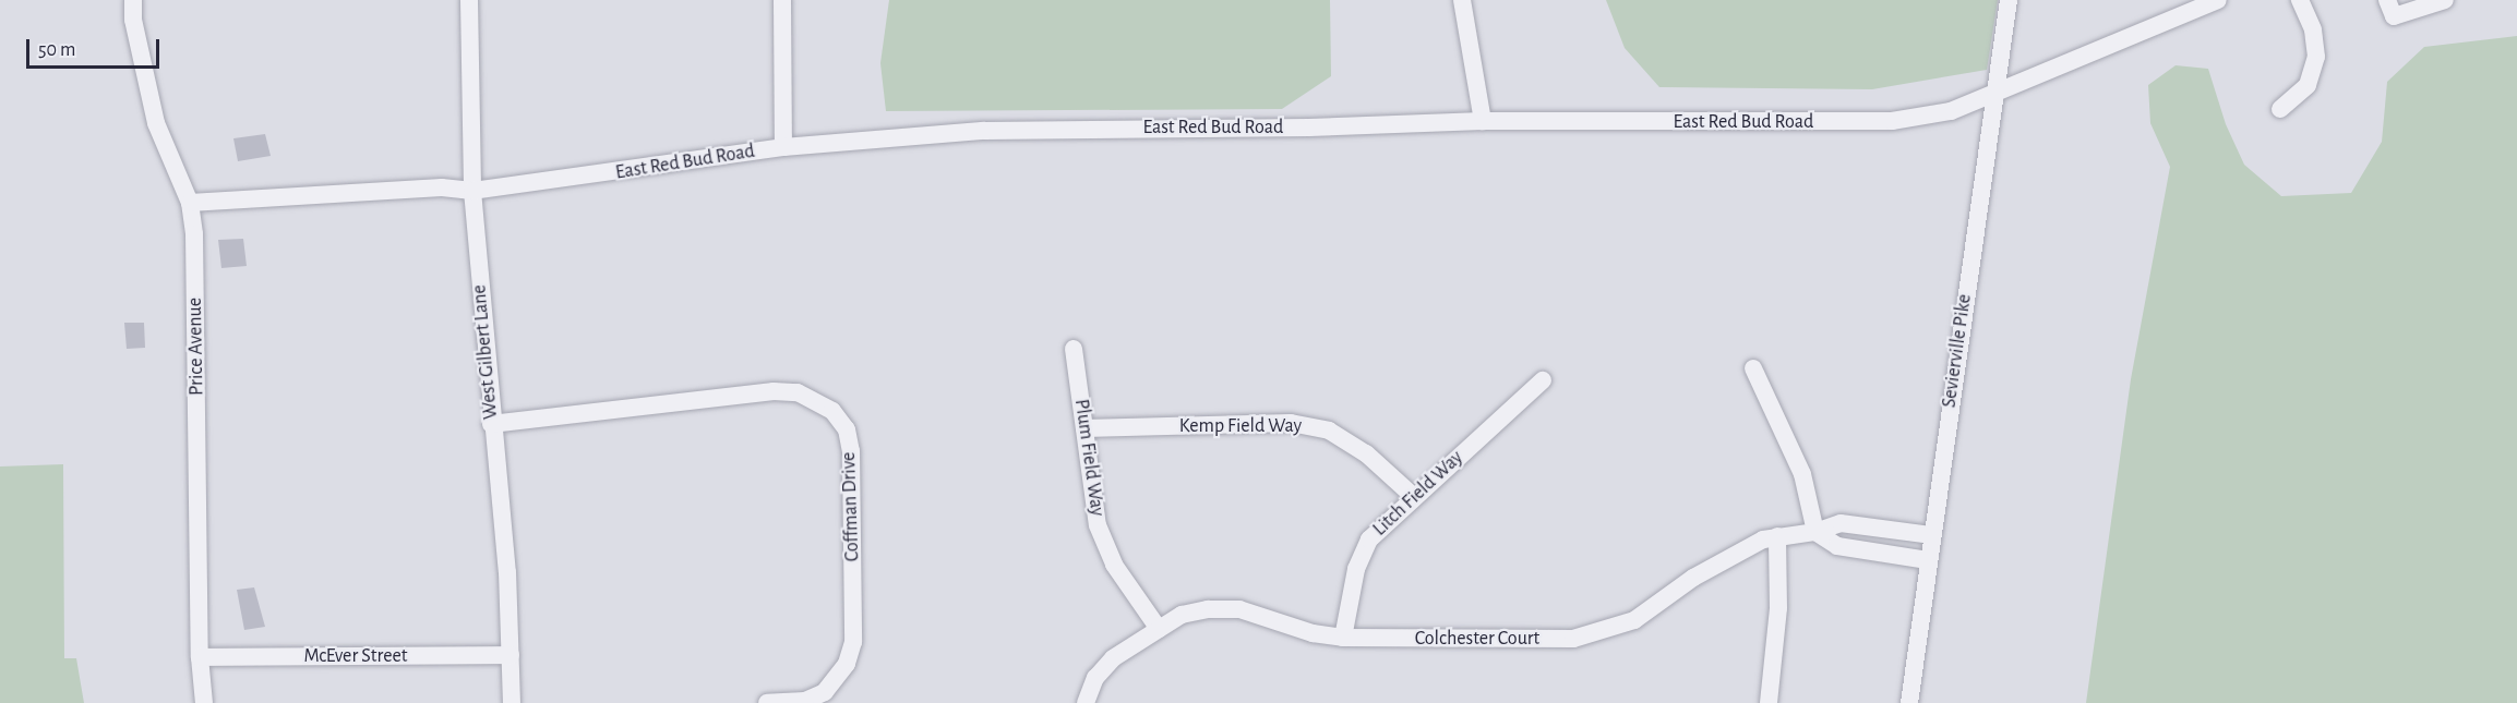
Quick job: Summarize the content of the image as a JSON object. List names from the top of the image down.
{
  "streets": {
    "street": [
      "East Red Bud Road",
      "Price Avenue",
      "Sevierville Pike",
      "West Gilbert Lane",
      "Kemp Field Way",
      "Plum Field Way",
      "Litch Field Way",
      "Coffman Drive",
      "Colchester Court",
      "McEver Street"
    ]
  },
  "crossings": [
    ["East Red Bud Road", "Price Avenue"],
    ["East Red Bud Road", "Sevierville Pike"],
    ["East Red Bud Road", "West Gilbert Lane"],
    ["Price Avenue", "McEver Street"],
    ["Sevierville Pike", "Colchester Court"],
    ["West Gilbert Lane", "Coffman Drive"],
    ["West Gilbert Lane", "McEver Street"],
    ["Kemp Field Way", "Plum Field Way"],
    ["Kemp Field Way", "Litch Field Way"],
    ["Plum Field Way", "Colchester Court"],
    ["Litch Field Way", "Colchester Court"]
  ],
  "scale_bar": "50 m"
}
